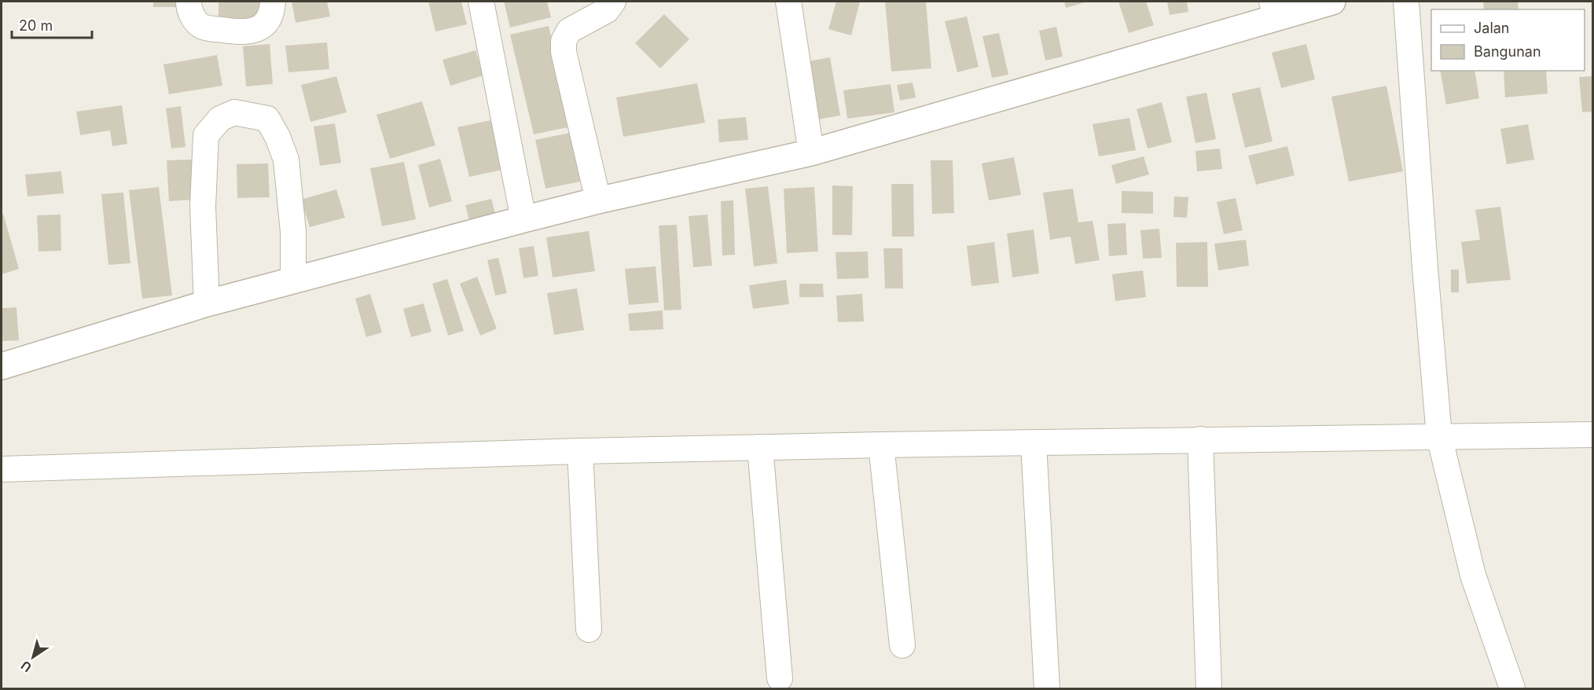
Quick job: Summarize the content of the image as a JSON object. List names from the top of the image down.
{
  "legend": ["Jalan", "Bangunan"],
  "scale_bar": "20 m",
  "north": "bottom left"
}
